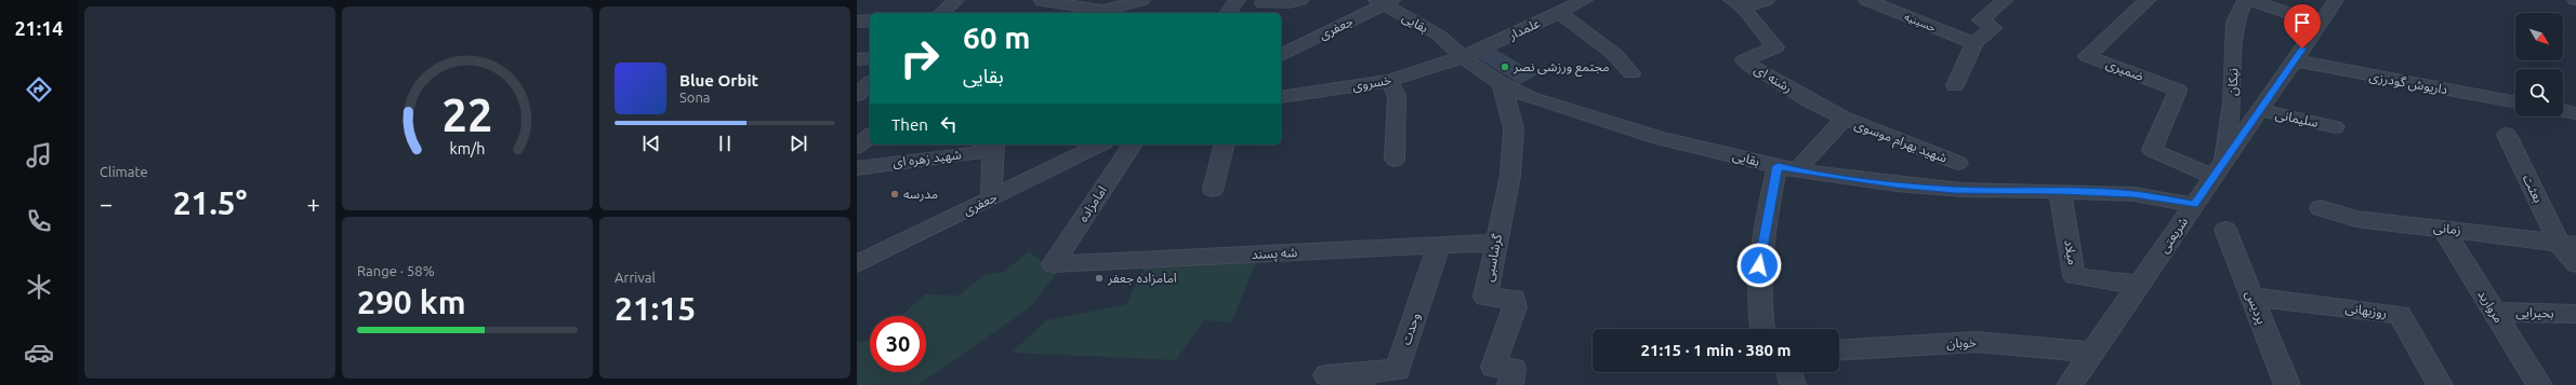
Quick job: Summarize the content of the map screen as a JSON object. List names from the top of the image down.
{
  "streets": {
    "street": [
      "حسینیه",
      "بقایی",
      "جعفری",
      "علمدار",
      "ضمیری",
      "رشنه ای",
      "نیکان",
      "خسروی",
      "داریوش گودرزی",
      "سلیمانی",
      "شهید بهرام موسوی",
      "شهید زهره ای",
      "بعثت",
      "امامزاده",
      "زمانی",
      "شریعتی",
      "میلاد",
      "شه پسند",
      "گرشاسبی",
      "مروارید",
      "پردیس",
      "روزبهانی",
      "بحیرایی",
      "وحدت",
      "خوبان"
    ]
  },
  "crossings": [
    ["بقایی", "جعفری"],
    ["بقایی", "علمدار"],
    ["بقایی", "خسروی"],
    ["بقایی", "شریعتی"],
    ["بقایی", "میلاد"],
    ["بقایی", "گرشاسبی"],
    ["علمدار", "خسروی"],
    ["ضمیری", "نیکان"],
    ["ضمیری", "شریعتی"],
    ["رشنه ای", "شهید بهرام موسوی"],
    ["نیکان", "شریعتی"],
    ["داریوش گودرزی", "شریعتی"],
    ["سلیمانی", "شریعتی"],
    ["بعثت", "زمانی"],
    ["امامزاده", "شه پسند"],
    ["زمانی", "مروارید"],
    ["شریعتی", "میلاد"],
    ["شریعتی", "خوبان"],
    ["شه پسند", "گرشاسبی"],
    ["شه پسند", "وحدت"],
    ["مروارید", "بحیرایی"],
    ["پردیس", "روزبهانی"]
  ],
  "places": ["مجتمع ورزشی نصر", "مدرسه", "امامزاده جعفر"],
  "north": "bottom right",
  "page": {
    "tabs": "21:14",
    "tile": [
      "Climate",
      ["Range · 58%", "290 km"],
      ["Arrival", "21:15"]
    ],
    "turn": ["60 m", "بقایی"],
    "song": ["Blue Orbit", "Sona"],
    "then": "Then",
    "heat": ["−", "21.5°", "+"],
    "limit": "30",
    "trip": "21:15 · 1 min · 380 m",
    "gauge": ["22", "km/h"]
  }
}
